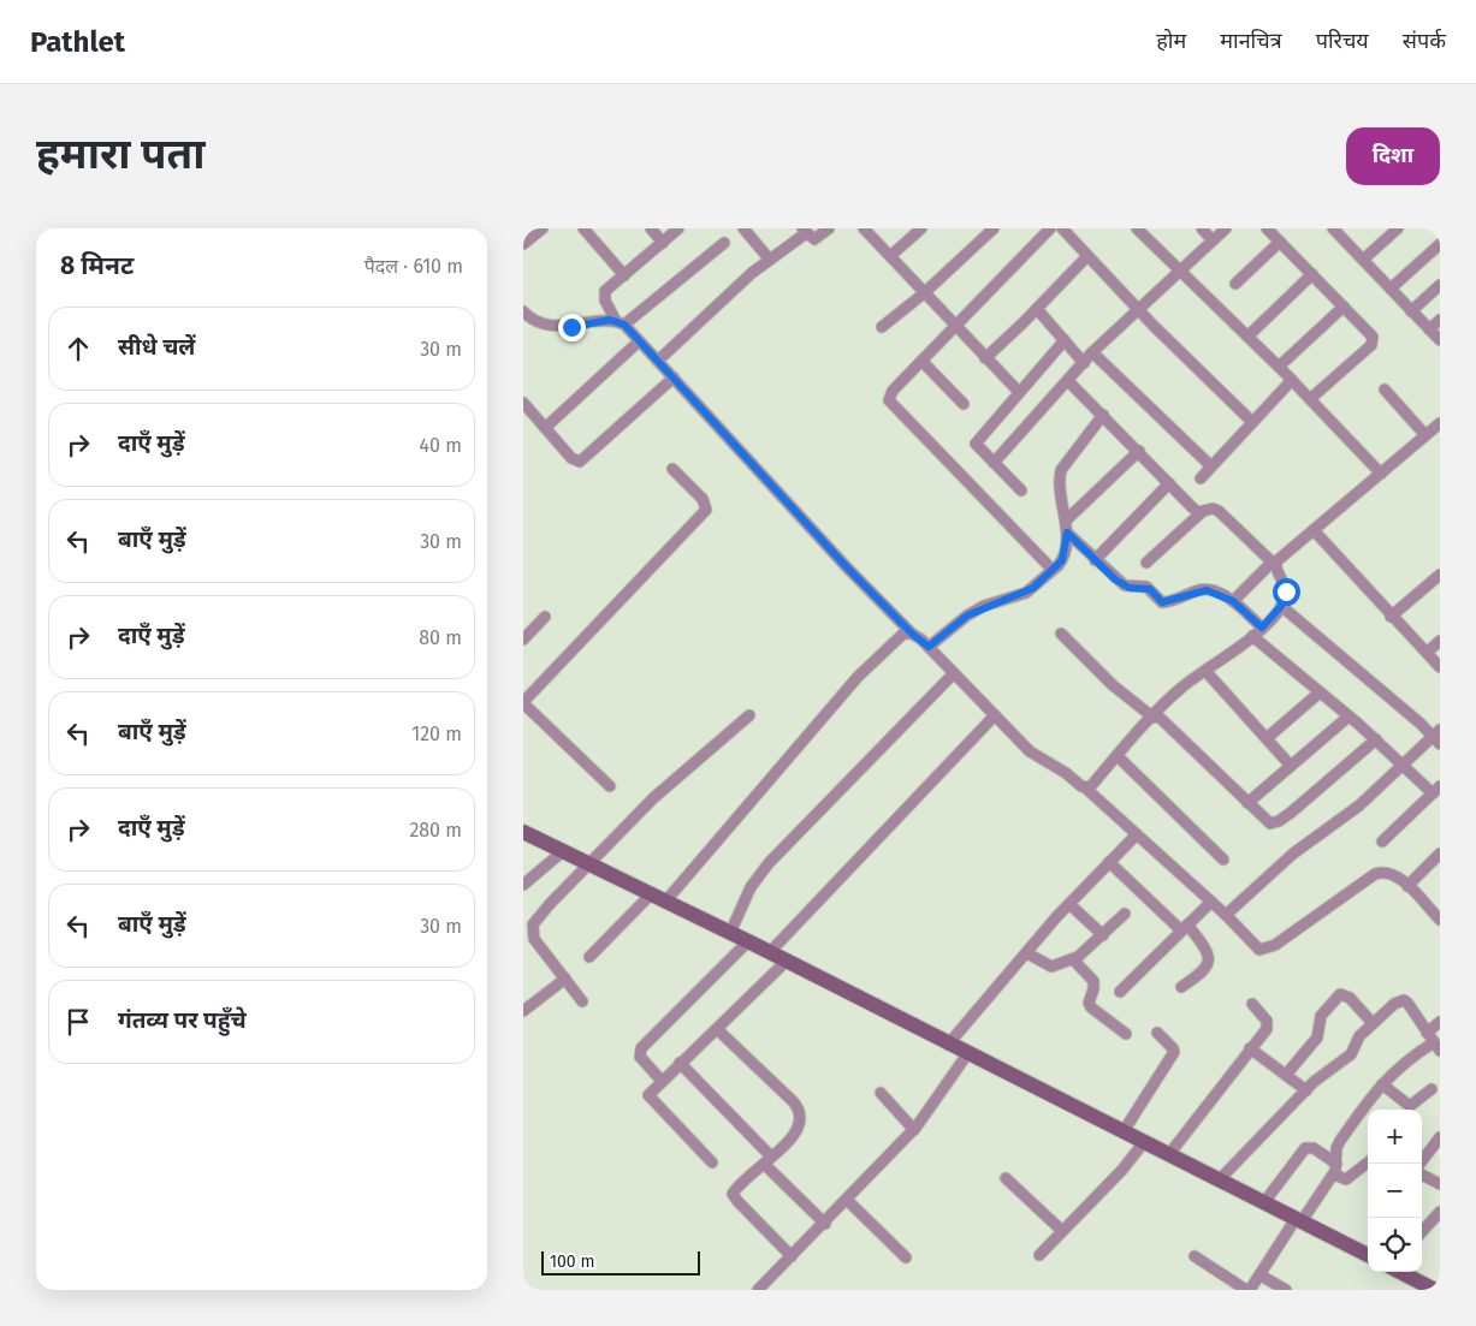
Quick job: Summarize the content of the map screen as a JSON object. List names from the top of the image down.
{
  "scale_bar": "100 m",
  "page": {
    "header": "Pathlet",
    "nav": [
      "होम",
      "मानचित्र",
      "परिचय",
      "संपर्क"
    ],
    "buttons": "दिशा",
    "title": "हमारा पता",
    "heading": ["8 मिनट", "पैदल · 610 m"],
    "list": [
      ["सीधे चलें", "30 m"],
      ["दाएँ मुड़ें", "40 m"],
      ["बाएँ मुड़ें", "30 m"],
      ["दाएँ मुड़ें", "80 m"],
      ["बाएँ मुड़ें", "120 m"],
      ["दाएँ मुड़ें", "280 m"],
      ["बाएँ मुड़ें", "30 m"],
      "गंतव्य पर पहुँचे"
    ],
    "map_buttons": ["+", "−"],
    "scale": "100 m"
  }
}
